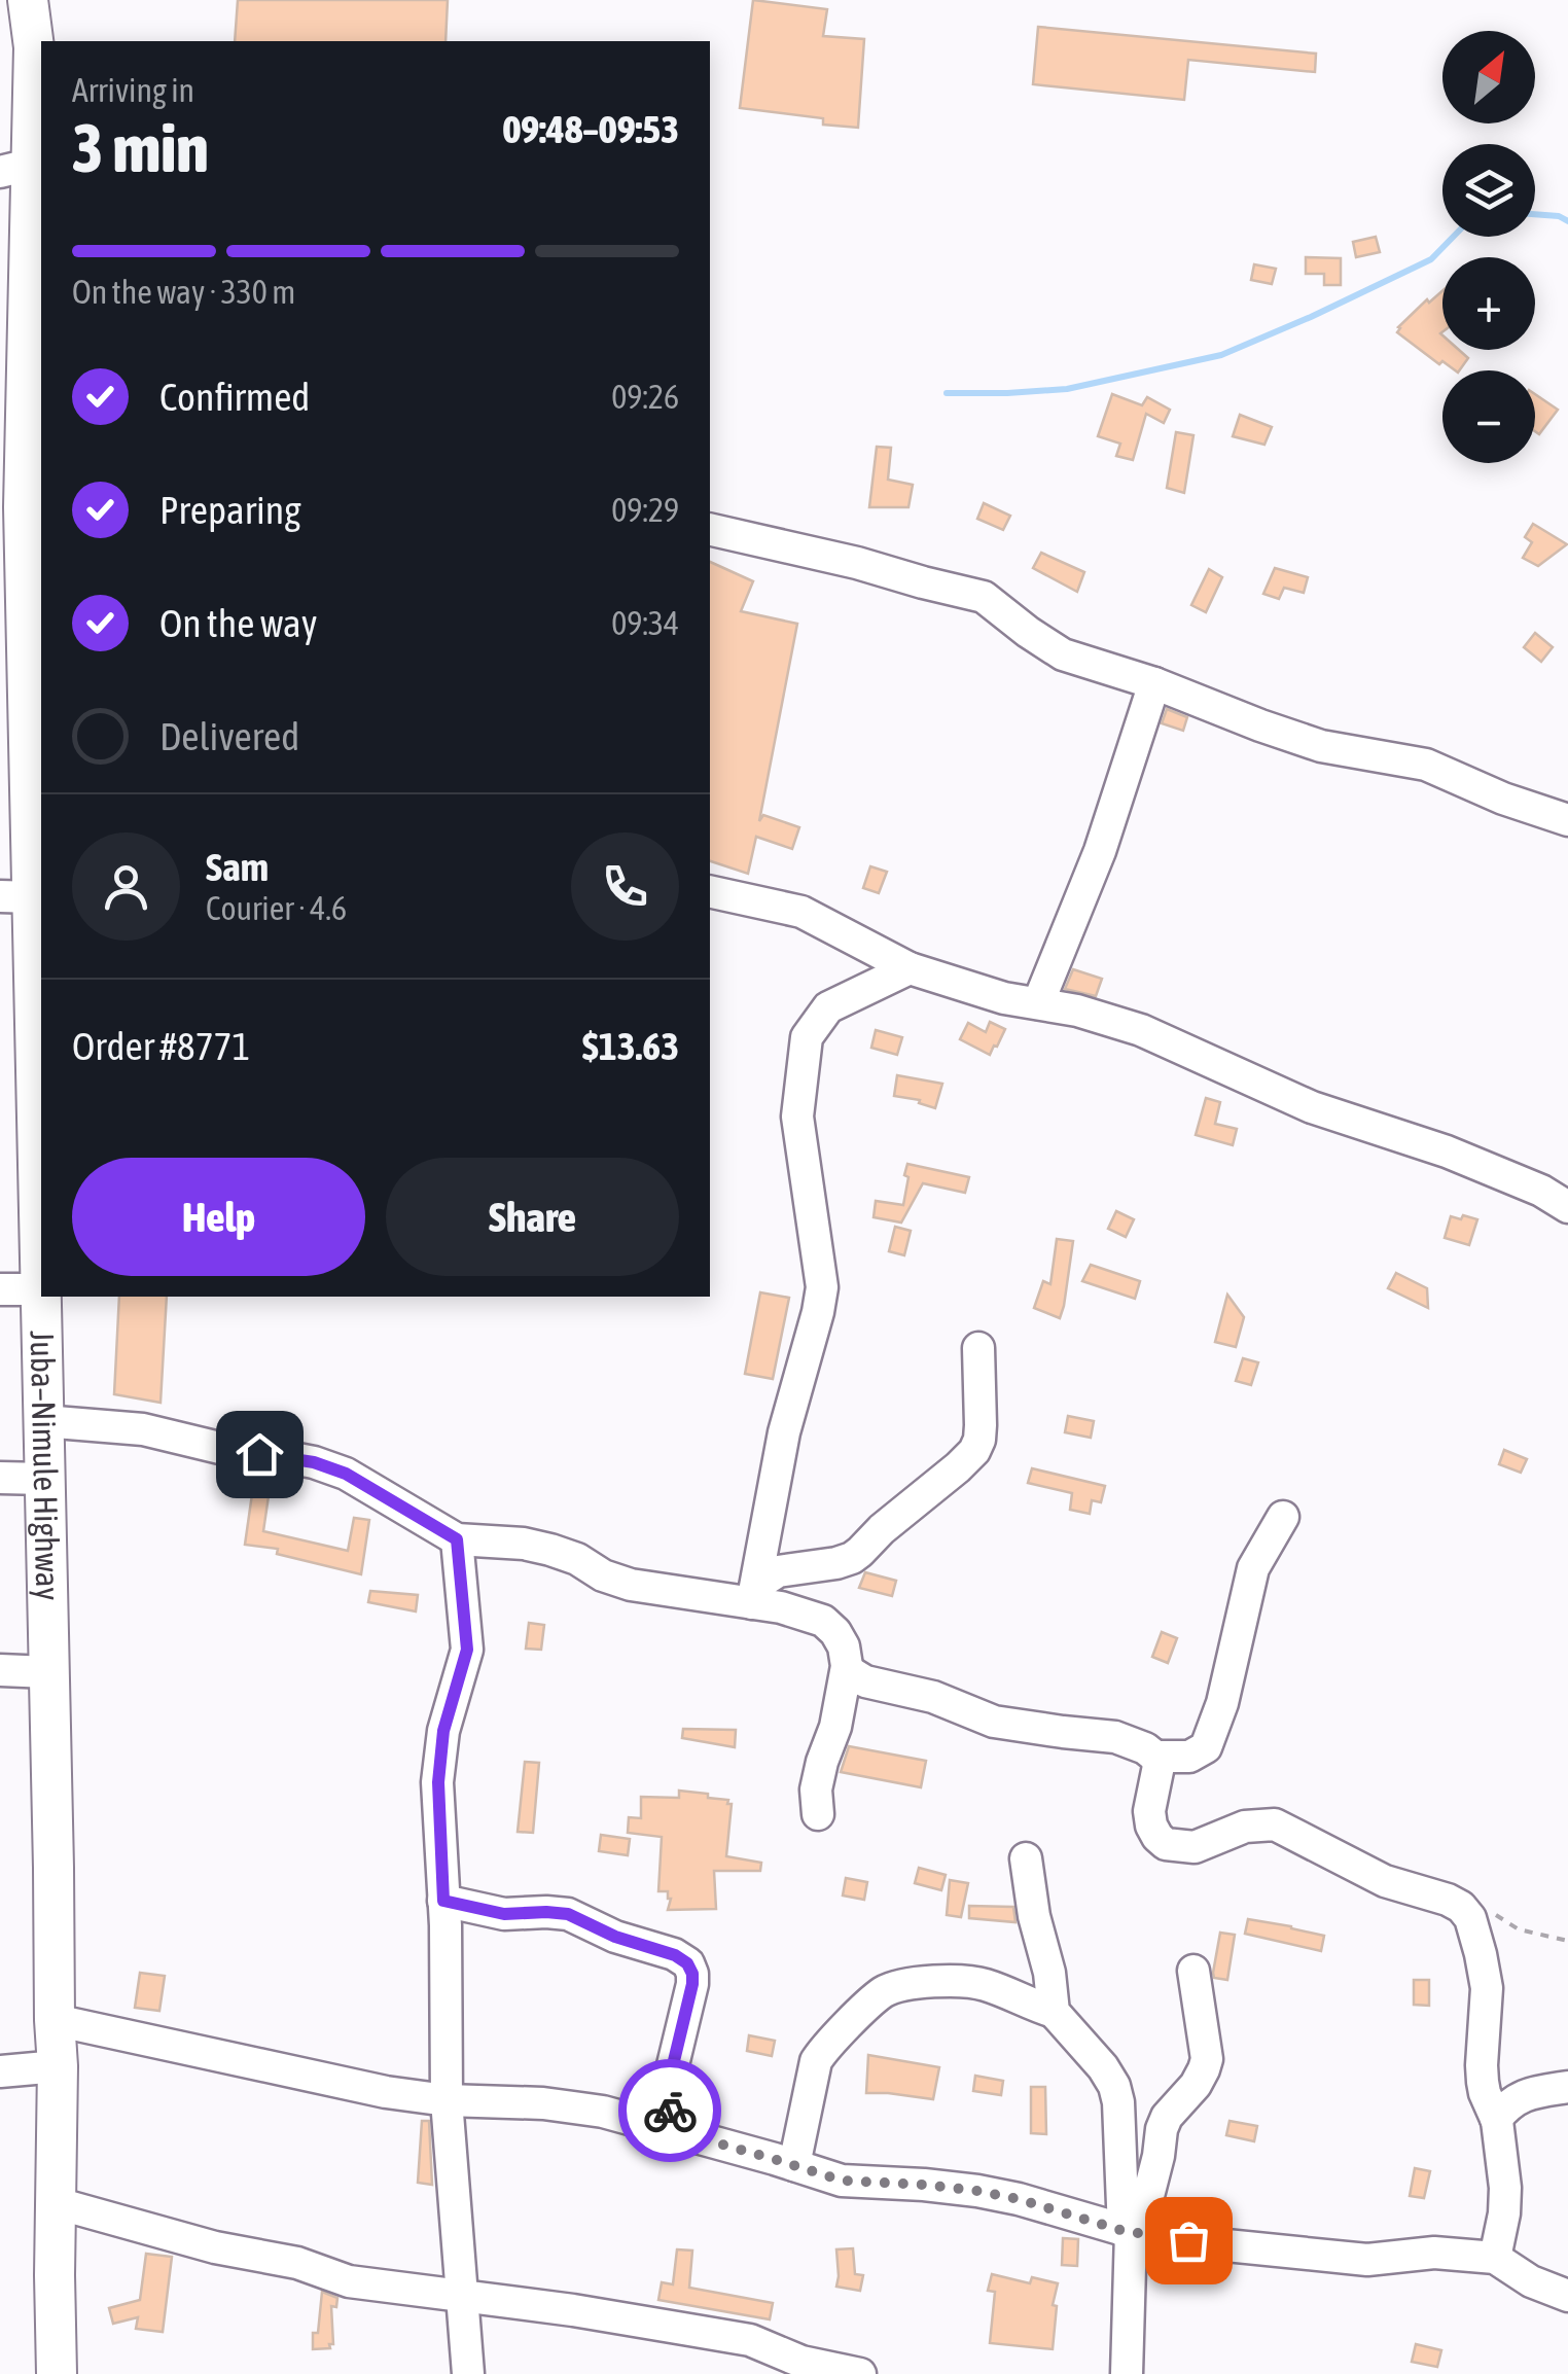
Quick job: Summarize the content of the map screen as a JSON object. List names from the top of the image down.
{
  "streets": {
    "main road": ["Juba–Nimule Highway"]
  },
  "north": "top right",
  "page": {
    "map_buttons": ["+", "−"],
    "heading": ["3 min", "Arriving in", "09:48–09:53"],
    "panel": [
      "Sam",
      "Courier · 4.6",
      "Order #8771",
      "$13.63"
    ],
    "bar": "On the way · 330 m",
    "list": [
      ["Confirmed", "09:26"],
      ["Preparing", "09:29"],
      ["On the way", "09:34"],
      "Delivered"
    ],
    "buttons": ["Help", "Share"]
  }
}
